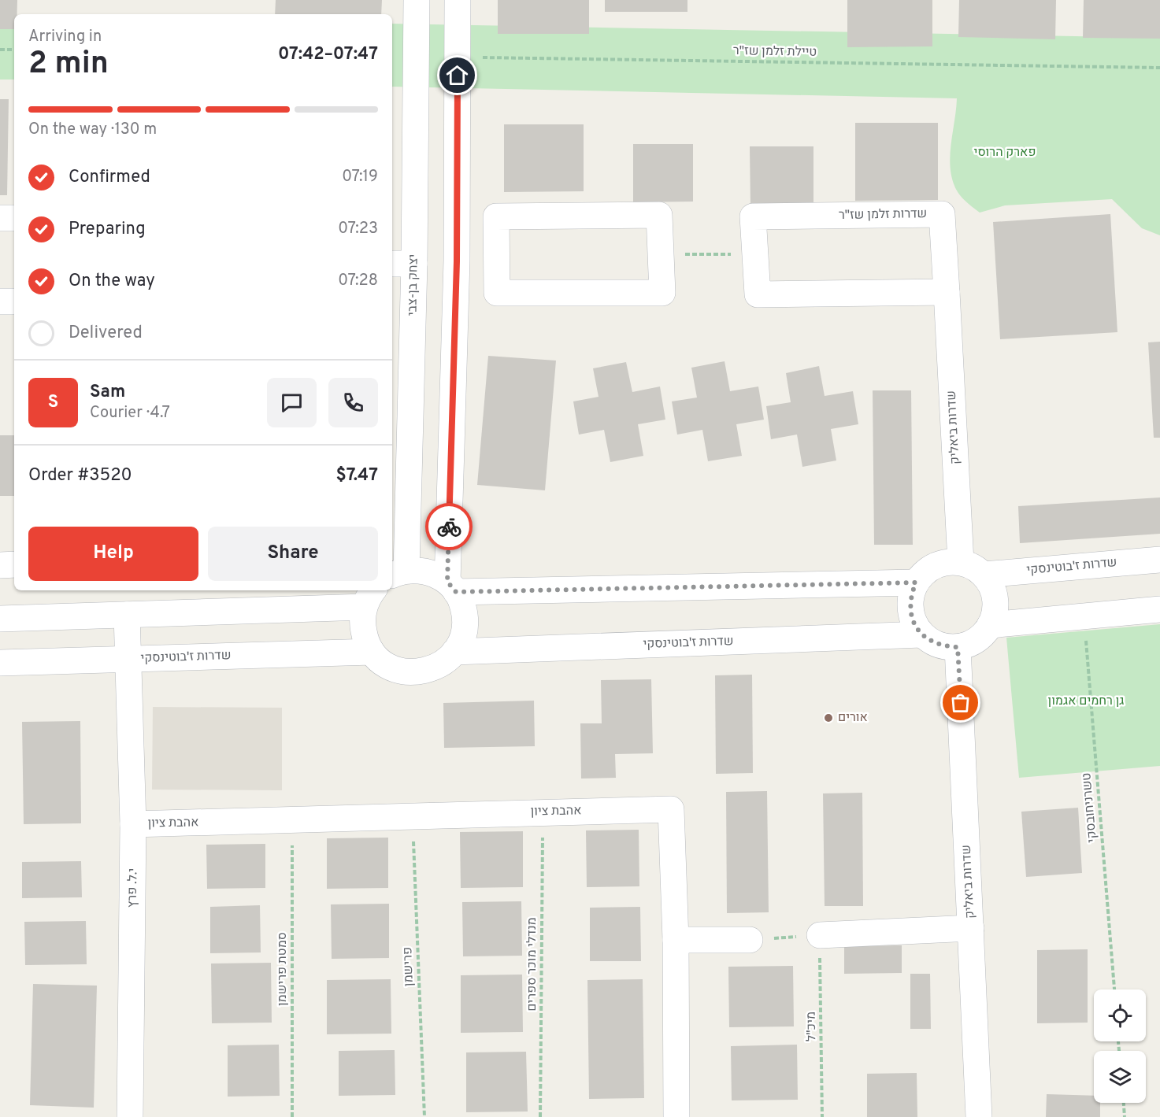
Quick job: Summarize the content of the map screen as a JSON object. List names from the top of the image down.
{
  "streets": {
    "street": [
      "שדרות זלמן שז\"ר",
      "יצחק בן-צבי",
      "שדרות ביאליק",
      "שדרות ז'בוטינסקי",
      "אהבת ציון",
      "י.ל. פרץ"
    ],
    "path": [
      "טיילת זלמן שז\"ר",
      "טשרניחובסקי",
      "מנדלי מוכר ספרים",
      "פרישמן",
      "סמטת פרישמן",
      "מיכ\"ל"
    ]
  },
  "crossings": [
    ["שדרות זלמן שז\"ר", "שדרות ביאליק"],
    ["שדרות ביאליק", "שדרות ז'בוטינסקי"],
    ["שדרות ז'בוטינסקי", "י.ל. פרץ"],
    ["אהבת ציון", "י.ל. פרץ"],
    ["אהבת ציון", "מנדלי מוכר ספרים"],
    ["אהבת ציון", "פרישמן"],
    ["אהבת ציון", "סמטת פרישמן"]
  ],
  "parks": ["פארק הרוסי", "גן רחמים אגמון"],
  "places": ["אורים"],
  "page": {
    "heading": ["2 min", "Arriving in", "07:42–07:47"],
    "panel": [
      "Sam",
      "Courier · 4.7",
      "Order #3520",
      "$7.47"
    ],
    "bar": "On the way · 130 m",
    "list": [
      ["Confirmed", "07:19"],
      ["Preparing", "07:23"],
      ["On the way", "07:28"],
      "Delivered"
    ],
    "round": "S",
    "buttons": ["Help", "Share"]
  }
}
